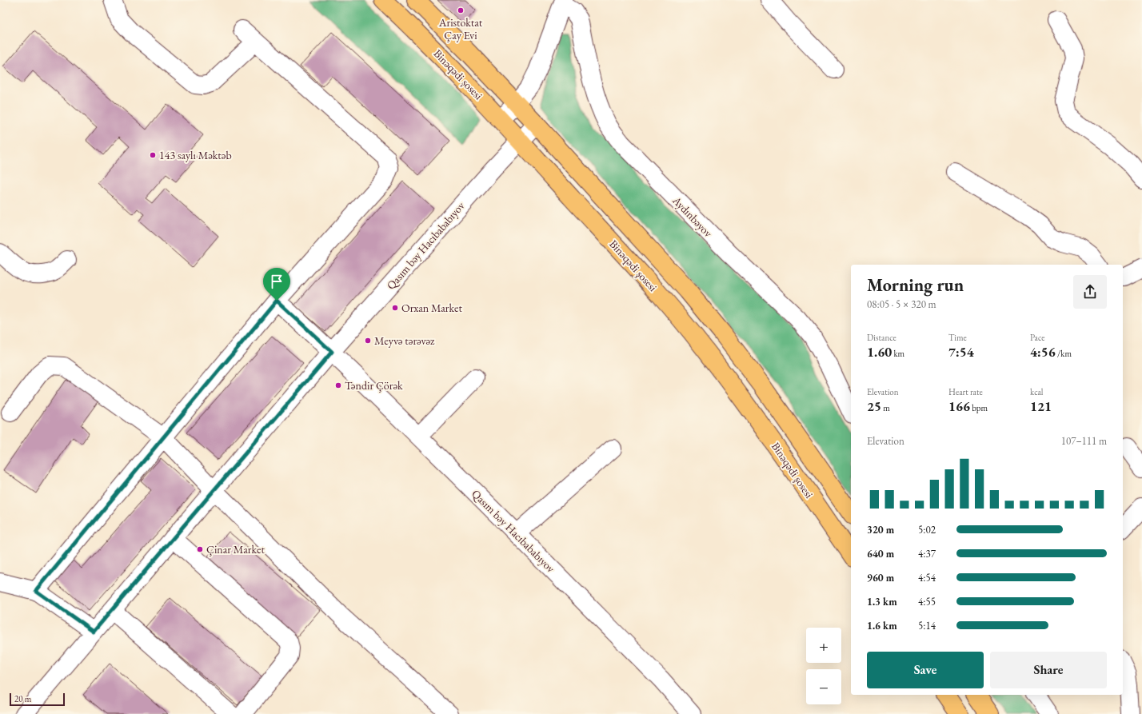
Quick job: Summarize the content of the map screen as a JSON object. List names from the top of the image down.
{
  "streets": {
    "main road": ["Binəqədi şosesi"],
    "street": ["Aydınbəyov", "Qasım bəy Hacıbababıyov"]
  },
  "crossings": [
    ["Binəqədi şosesi", "Qasım bəy Hacıbababıyov"]
  ],
  "places": [
    "Aristoktat Çay Evi",
    "143 saylı Məktəb",
    "Orxan Market",
    "Meyvə tərəvəz",
    "Təndir Çörək",
    "Çinar Market"
  ],
  "scale_bar": "20 m",
  "page": {
    "heading": ["Morning run", "08:05 · 5 × 320 m"],
    "stats": [
      ["Distance", "1.60 km"],
      ["Time", "7:54"],
      ["Pace", "4:56 /km"],
      ["Elevation", "25 m"],
      ["Heart rate", "166 bpm"],
      ["kcal", "121"]
    ],
    "chart": ["Elevation", "107–111 m"],
    "list": [
      {
        "name": "320 m",
        "note": "5:02"
      },
      {
        "name": "640 m",
        "note": "4:37"
      },
      {
        "name": "960 m",
        "note": "4:54"
      },
      {
        "name": "1.3 km",
        "note": "4:55"
      },
      {
        "name": "1.6 km",
        "note": "5:14"
      }
    ],
    "map_buttons": ["+", "−"],
    "buttons": ["Save", "Share"],
    "scale": "20 m"
  }
}
